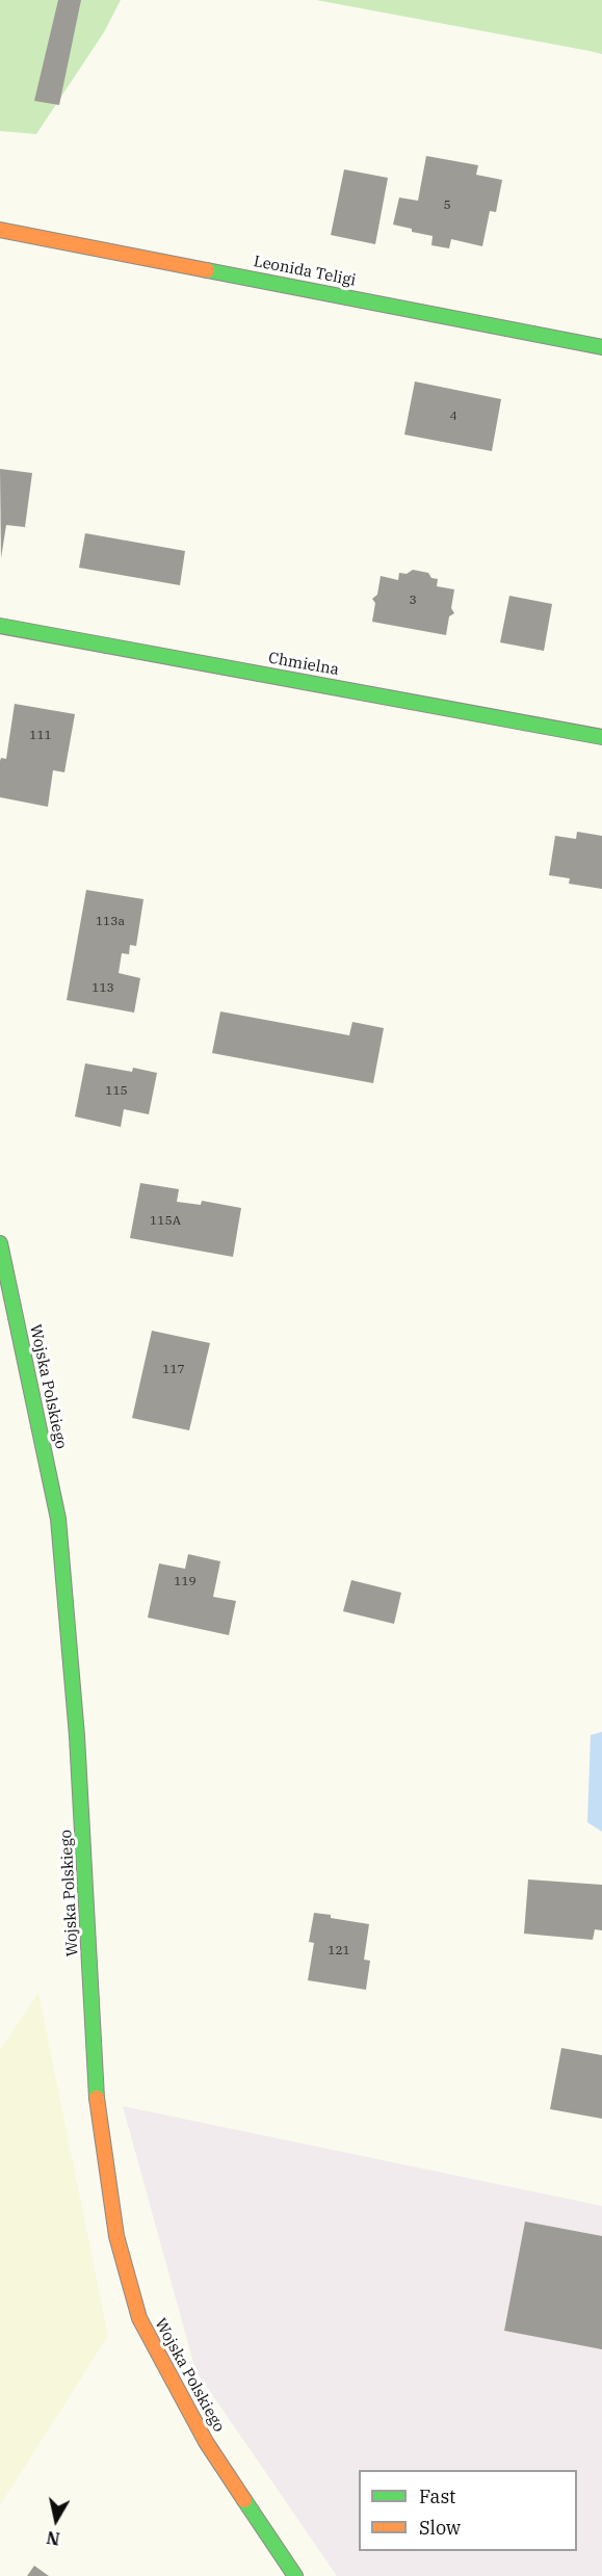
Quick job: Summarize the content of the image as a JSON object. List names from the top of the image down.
{
  "streets": {
    "street": ["Leonida Teligi", "Chmielna", "Wojska Polskiego"]
  },
  "house_numbers": [
    "5",
    "4",
    "3",
    "111",
    "113a",
    "113",
    "115",
    "115A",
    "117",
    "119",
    "121"
  ],
  "legend": ["Fast", "Slow"],
  "north": "bottom"
}
